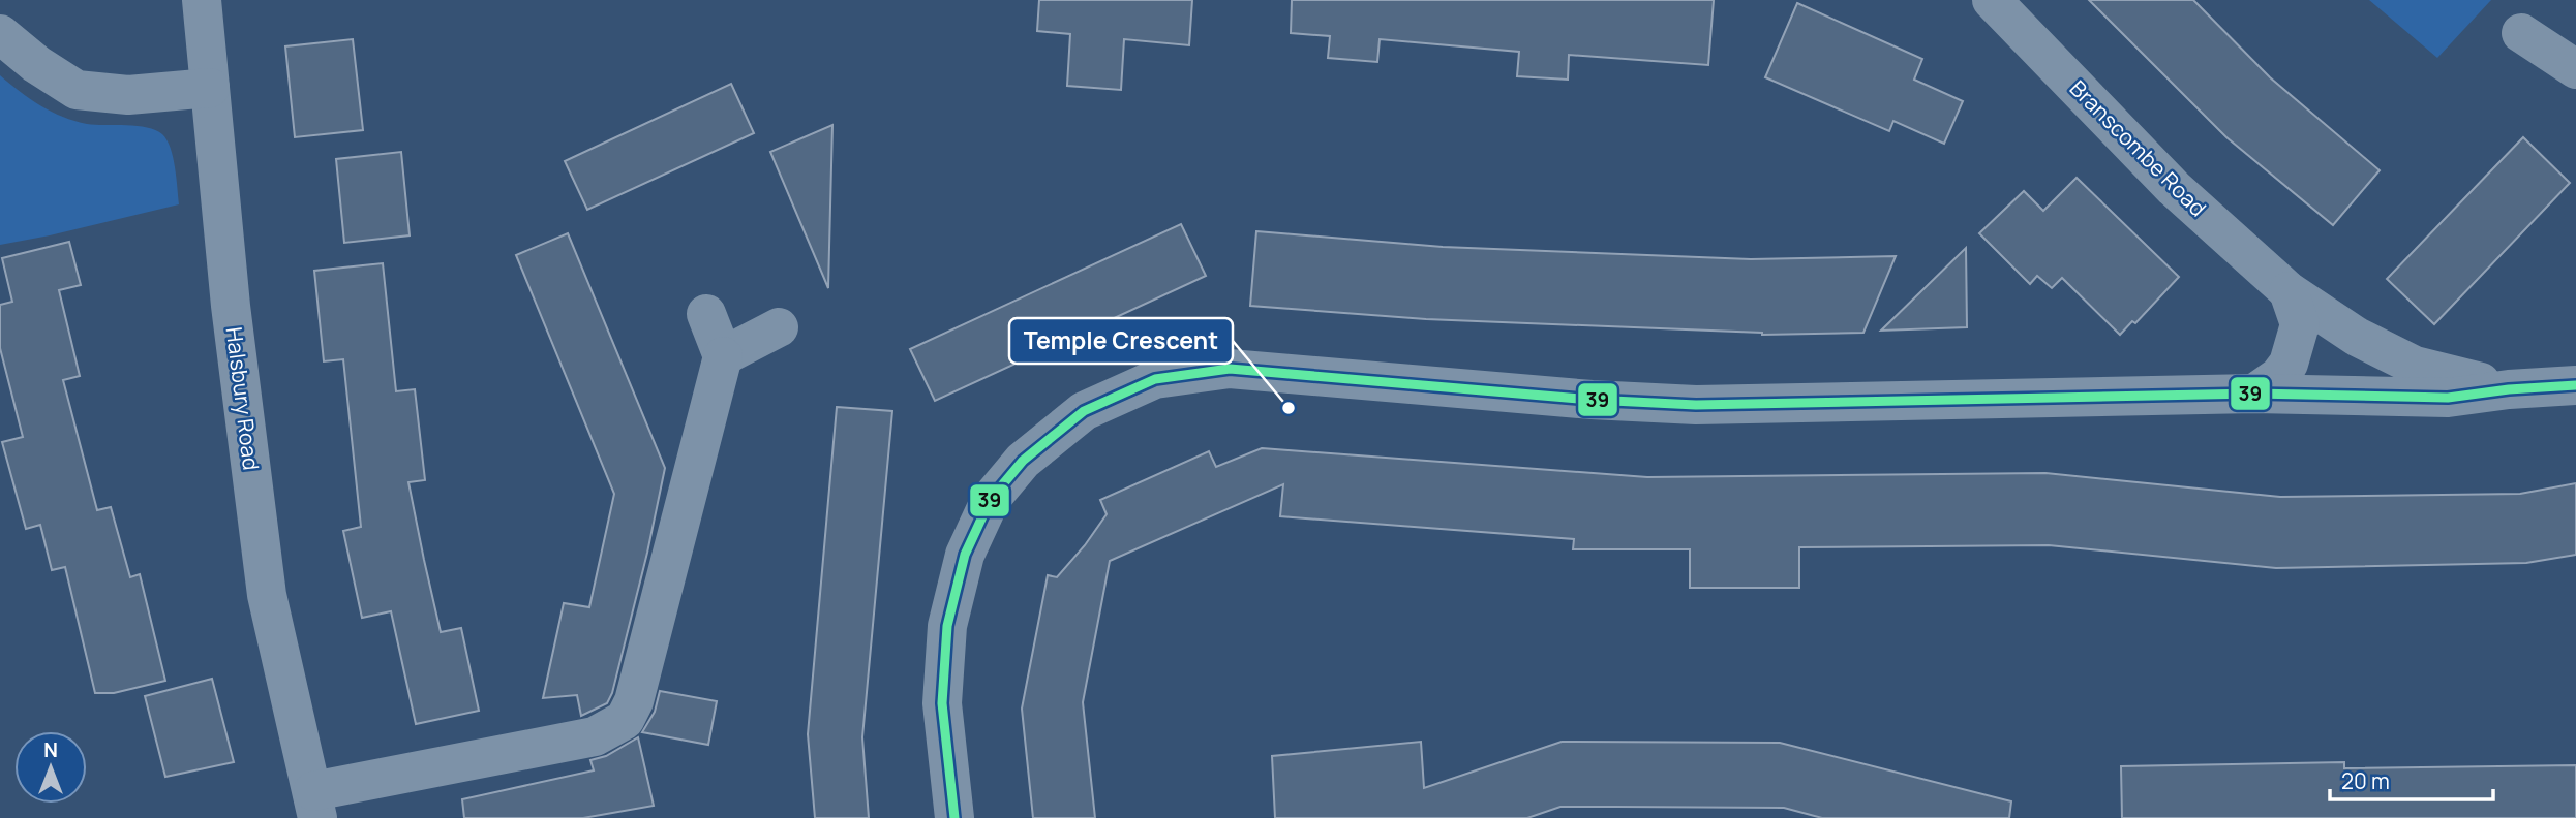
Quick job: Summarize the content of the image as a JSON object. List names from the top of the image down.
{
  "streets": {
    "street": ["Branscombe Road", "Halsbury Road"]
  },
  "places": ["Temple Crescent"],
  "lines": ["transit line 39"],
  "scale_bar": "20 m",
  "north": "top"
}
